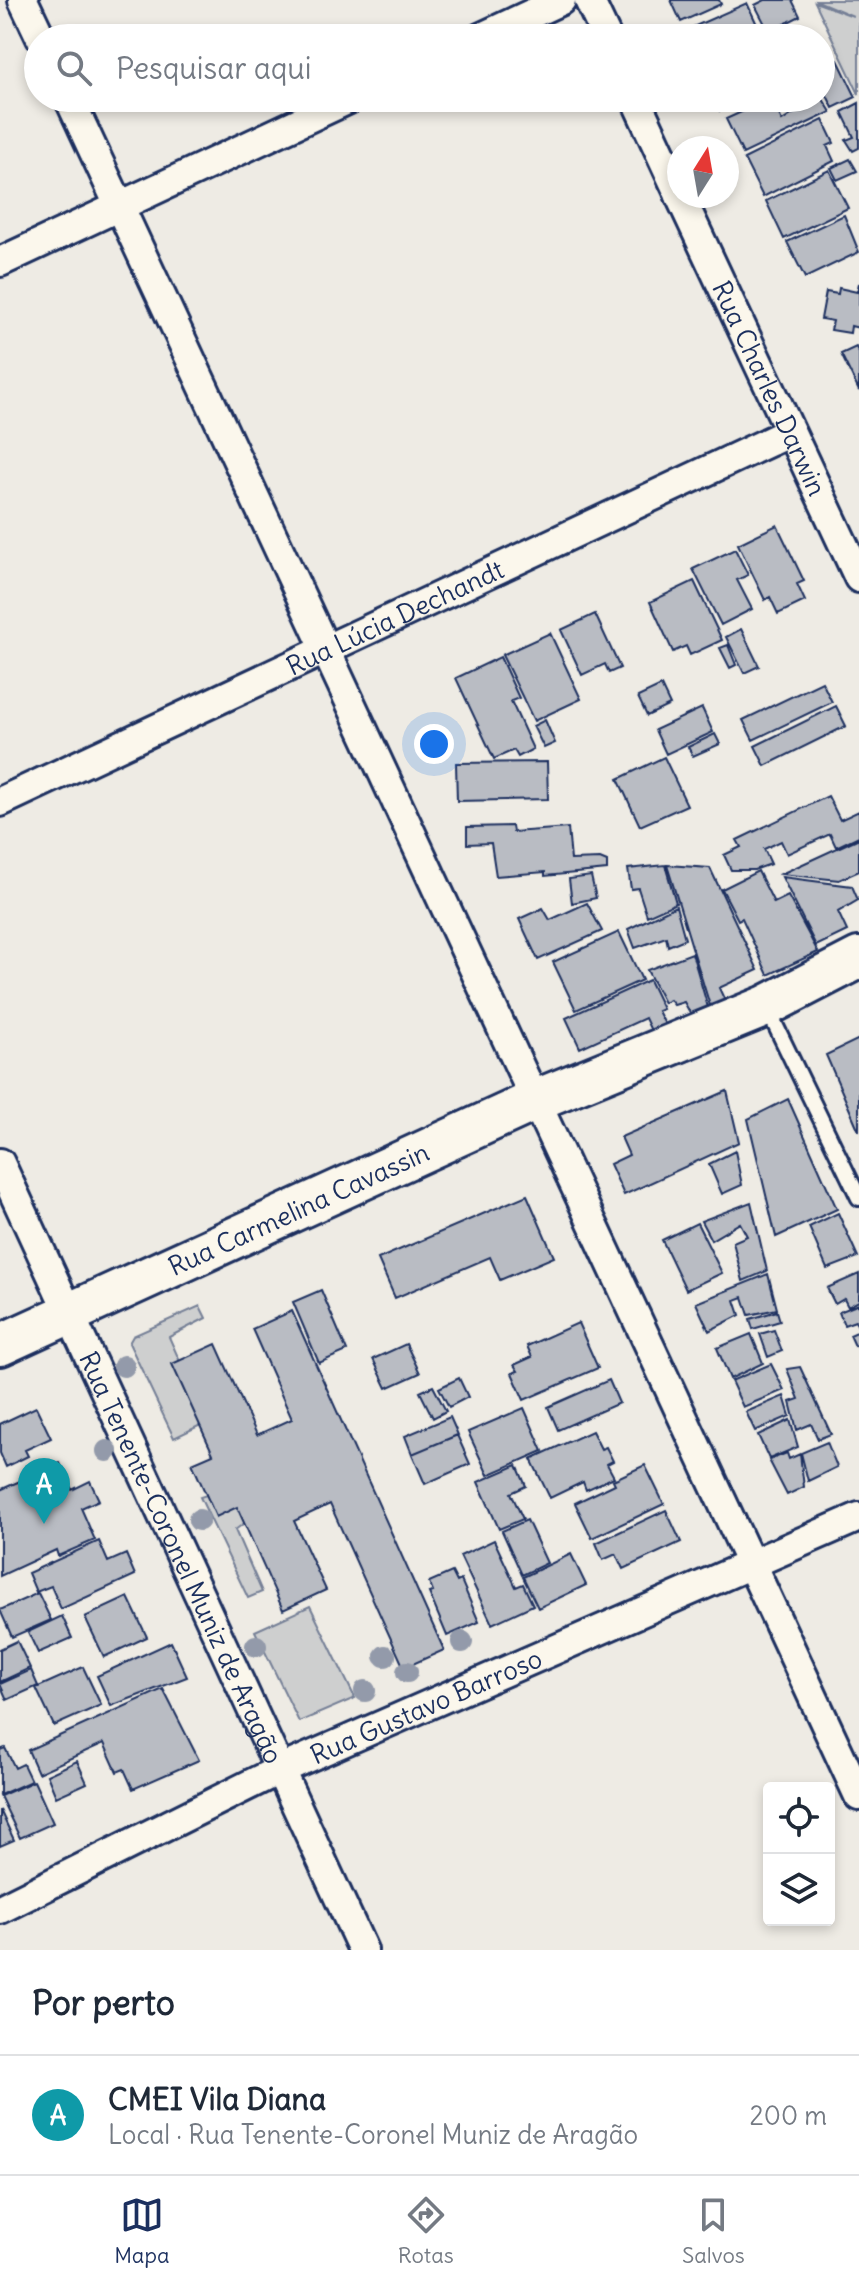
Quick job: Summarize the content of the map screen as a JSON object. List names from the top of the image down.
{
  "streets": {
    "main road": ["Rua Carmelina Cavassin"],
    "street": [
      "Rua Charles Darwin",
      "Rua Lúcia Dechandt",
      "Rua Tenente-Coronel Muniz de Aragão",
      "Rua Gustavo Barroso"
    ]
  },
  "crossings": [
    ["Rua Charles Darwin", "Rua Lúcia Dechandt"],
    ["Rua Carmelina Cavassin", "Rua Tenente-Coronel Muniz de Aragão"],
    ["Rua Tenente-Coronel Muniz de Aragão", "Rua Gustavo Barroso"]
  ],
  "north": "top",
  "page": {
    "search": "Pesquisar aqui",
    "pins": "A",
    "heading": "Por perto",
    "list": [
      {
        "mark": "A",
        "name": "CMEI Vila Diana",
        "note": "Local · Rua Tenente-Coronel Muniz de Aragão",
        "value": "200 m"
      }
    ],
    "nav": ["Mapa", "Rotas", "Salvos"]
  }
}
